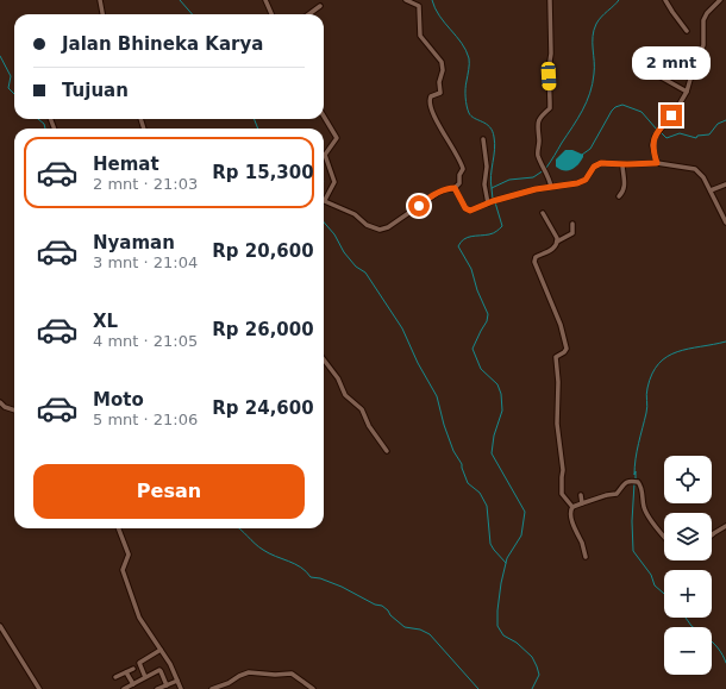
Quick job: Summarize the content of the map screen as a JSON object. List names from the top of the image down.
{
  "page": {
    "banner": ["Jalan Bhineka Karya", "Tujuan"],
    "bubble": "2 mnt",
    "list": [
      {
        "name": "Hemat",
        "note": "2 mnt · 21:03",
        "value": "Rp 15,300"
      },
      {
        "name": "Nyaman",
        "note": "3 mnt · 21:04",
        "value": "Rp 20,600"
      },
      {
        "name": "XL",
        "note": "4 mnt · 21:05",
        "value": "Rp 26,000"
      },
      {
        "name": "Moto",
        "note": "5 mnt · 21:06",
        "value": "Rp 24,600"
      }
    ],
    "buttons": "Pesan",
    "map_buttons": ["+", "−"]
  }
}
